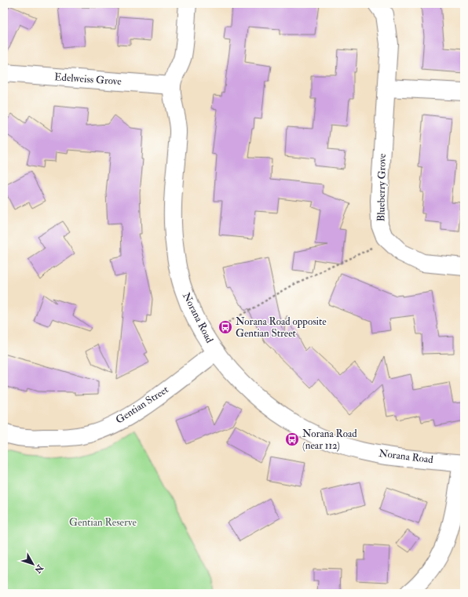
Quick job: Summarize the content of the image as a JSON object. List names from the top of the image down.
{
  "streets": {
    "street": [
      "Edelweiss Grove",
      "Blueberry Grove",
      "Norana Road",
      "Gentian Street"
    ]
  },
  "crossings": [
    ["Edelweiss Grove", "Norana Road"],
    ["Norana Road", "Gentian Street"]
  ],
  "parks": ["Gentian Reserve"],
  "places": {
    "bus stop": ["Norana Road opposite Gentian Street", "Norana Road (near 112)"]
  },
  "north": "bottom right"
}
